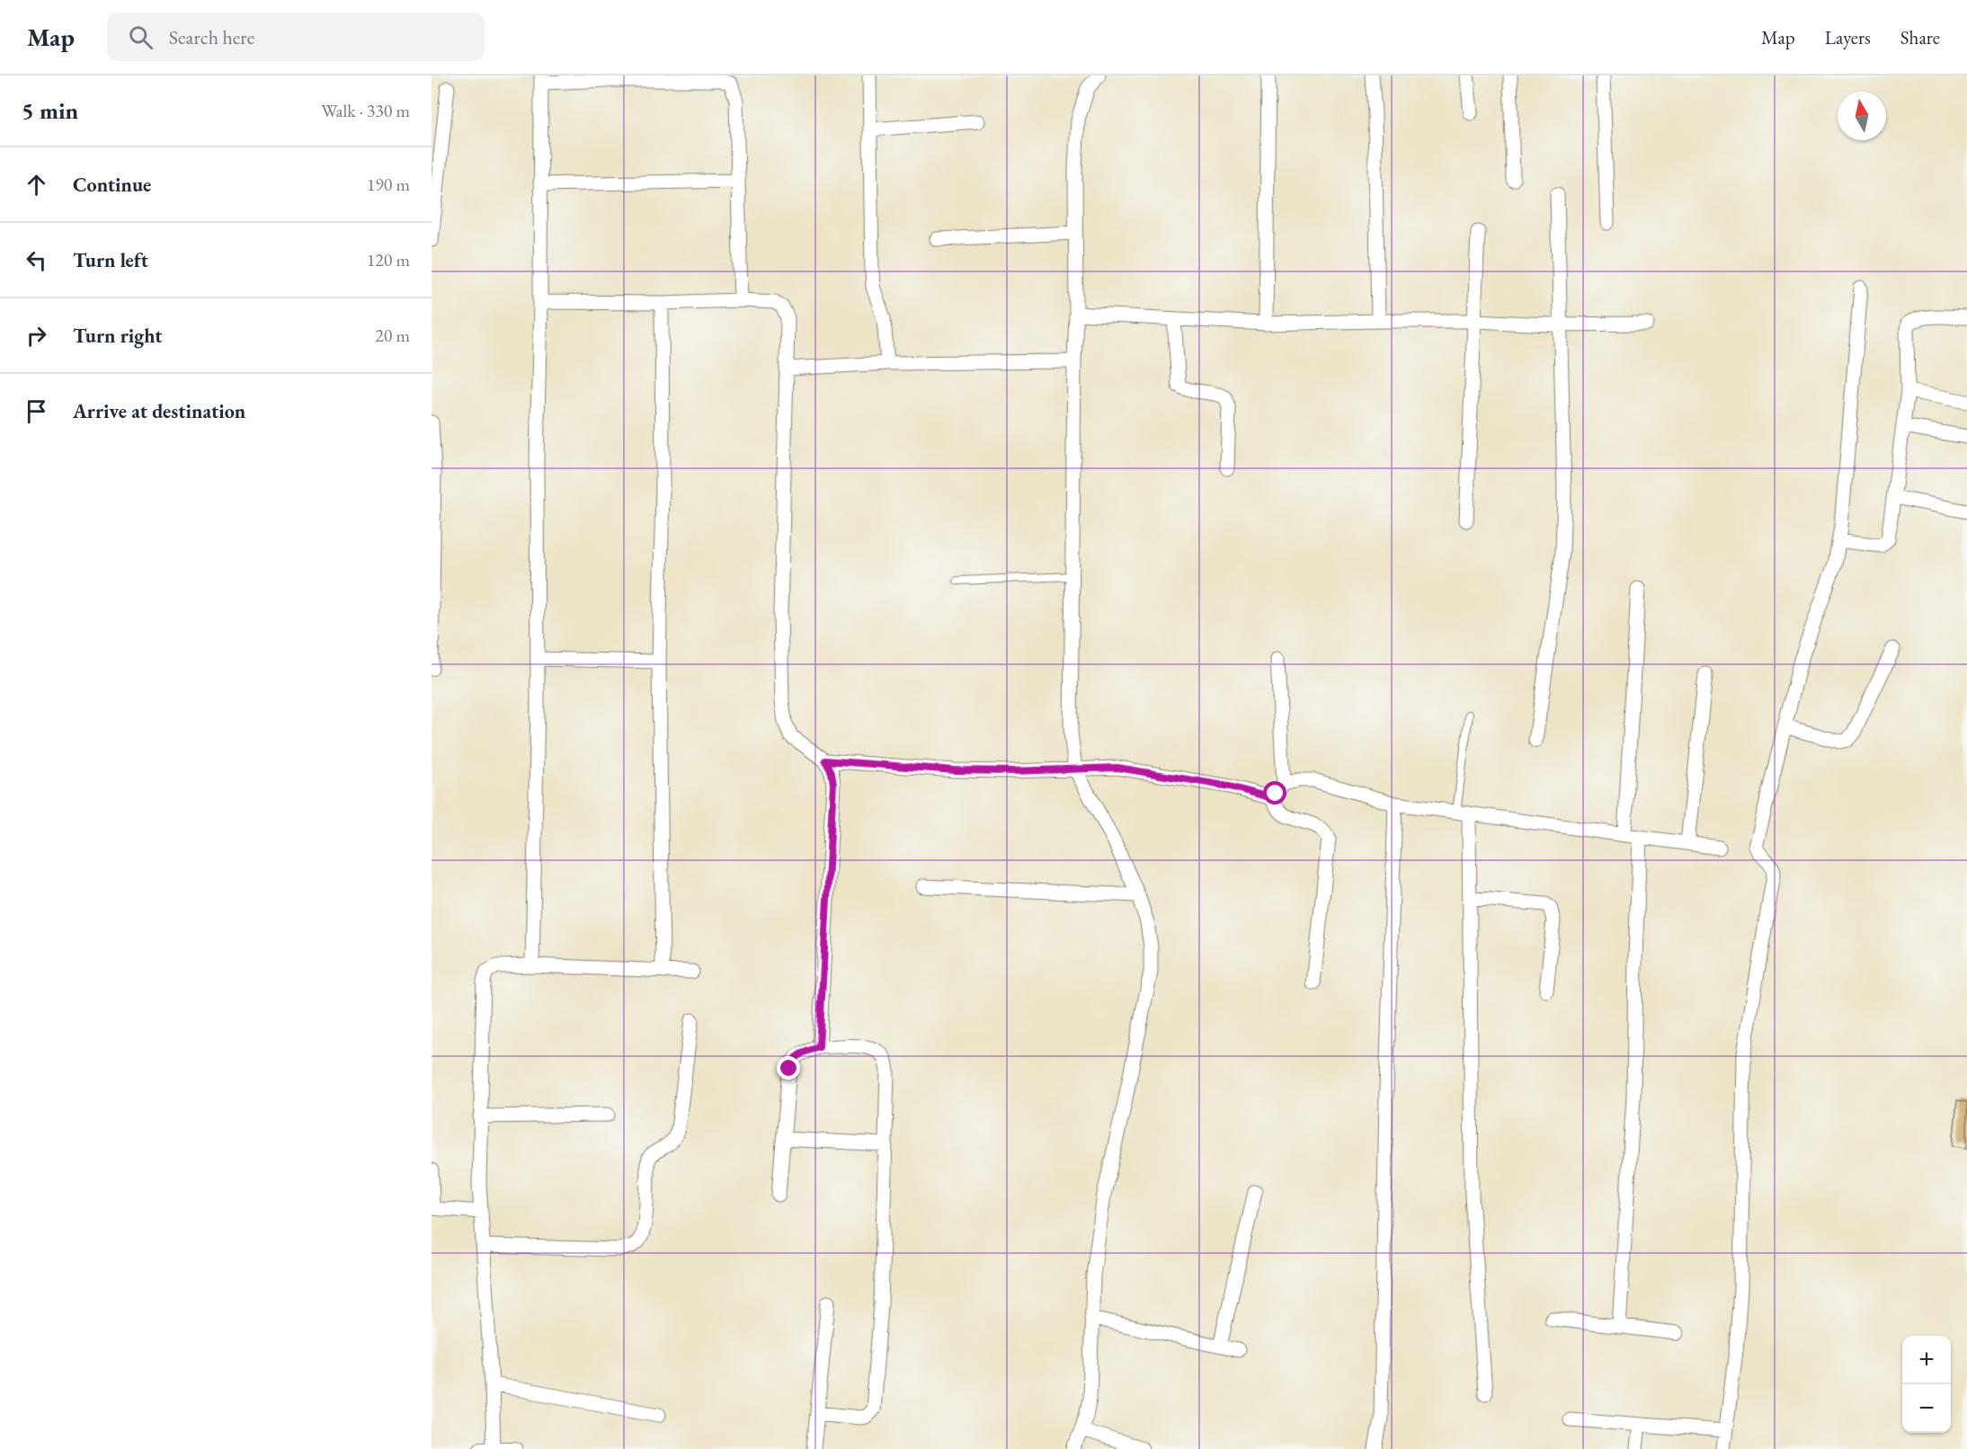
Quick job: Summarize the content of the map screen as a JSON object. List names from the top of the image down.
{
  "north": "top",
  "page": {
    "header": "Map",
    "search": "Search here",
    "nav": ["Map", "Layers", "Share"],
    "heading": ["5 min", "Walk · 330 m"],
    "list": [
      ["Continue", "190 m"],
      ["Turn left", "120 m"],
      ["Turn right", "20 m"],
      "Arrive at destination"
    ],
    "map_buttons": ["+", "−"]
  }
}
